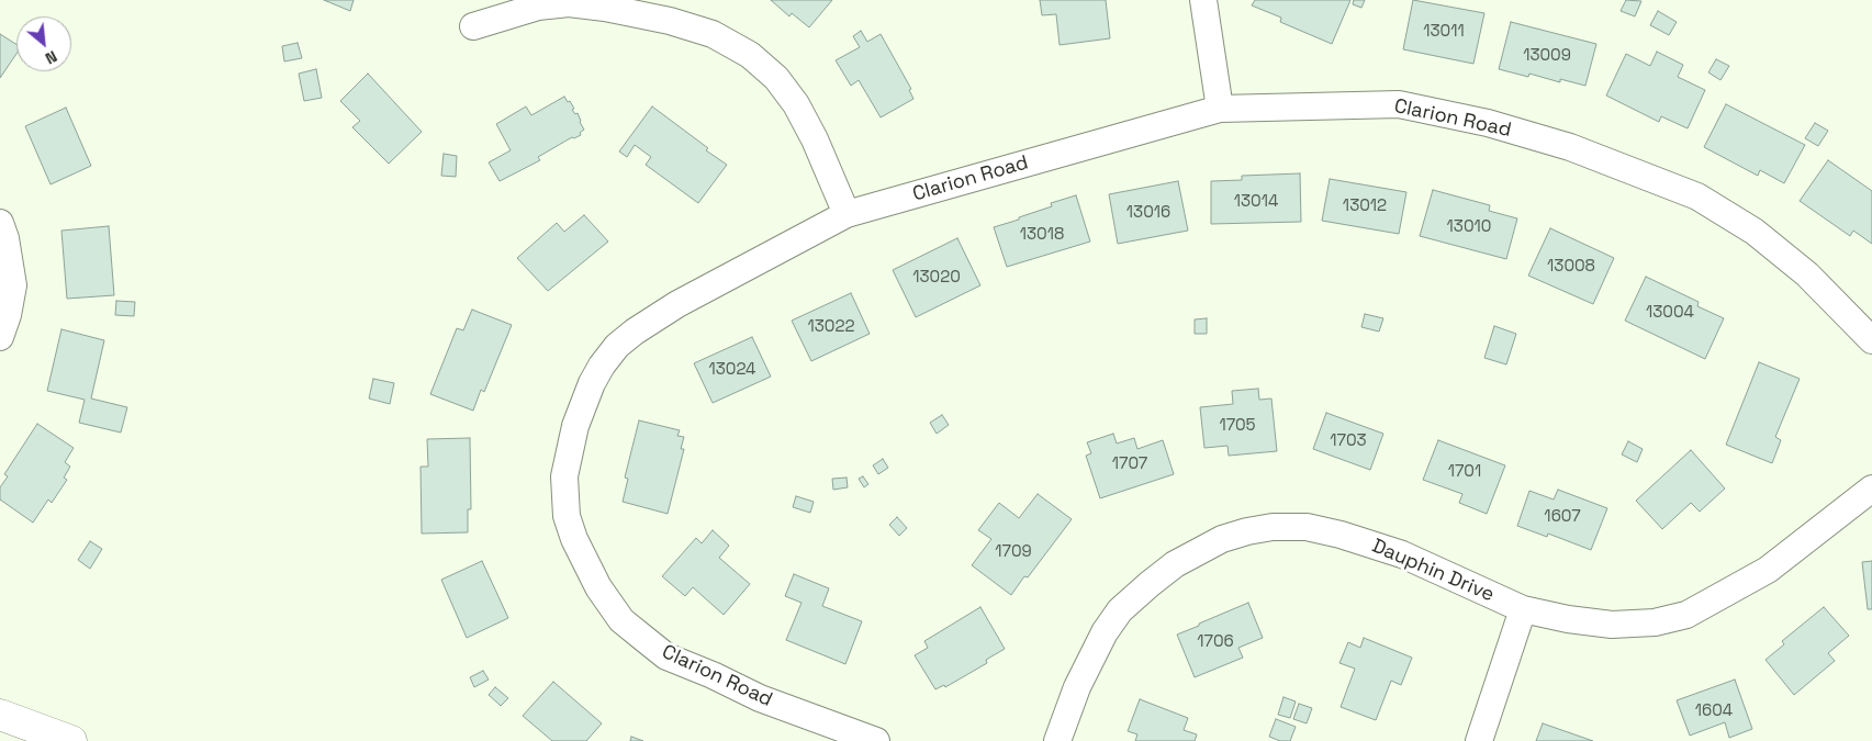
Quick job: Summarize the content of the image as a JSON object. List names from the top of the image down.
{
  "streets": {
    "street": ["Clarion Road", "Dauphin Drive"]
  },
  "house_numbers": [
    "13011",
    "13009",
    "13014",
    "13012",
    "13016",
    "13010",
    "13018",
    "13008",
    "13020",
    "13004",
    "13022",
    "13024",
    "1705",
    "1703",
    "1707",
    "1701",
    "1607",
    "1709",
    "1706",
    "1604"
  ],
  "north": "bottom right"
}
